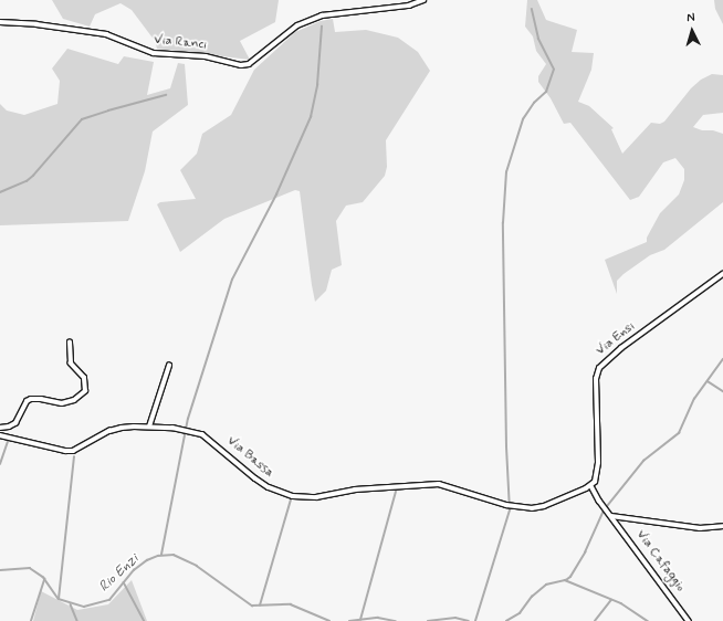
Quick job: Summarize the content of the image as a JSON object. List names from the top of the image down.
{
  "streets": {
    "street": [
      "Via Ranci",
      "Via Ensi",
      "Via Bassa",
      "Via Cafaggio"
    ]
  },
  "crossings": [
    ["Via Ensi", "Via Bassa"],
    ["Via Ensi", "Via Cafaggio"],
    ["Via Bassa", "Via Cafaggio"]
  ],
  "water": ["Rio Enzi"],
  "north": "top"
}
